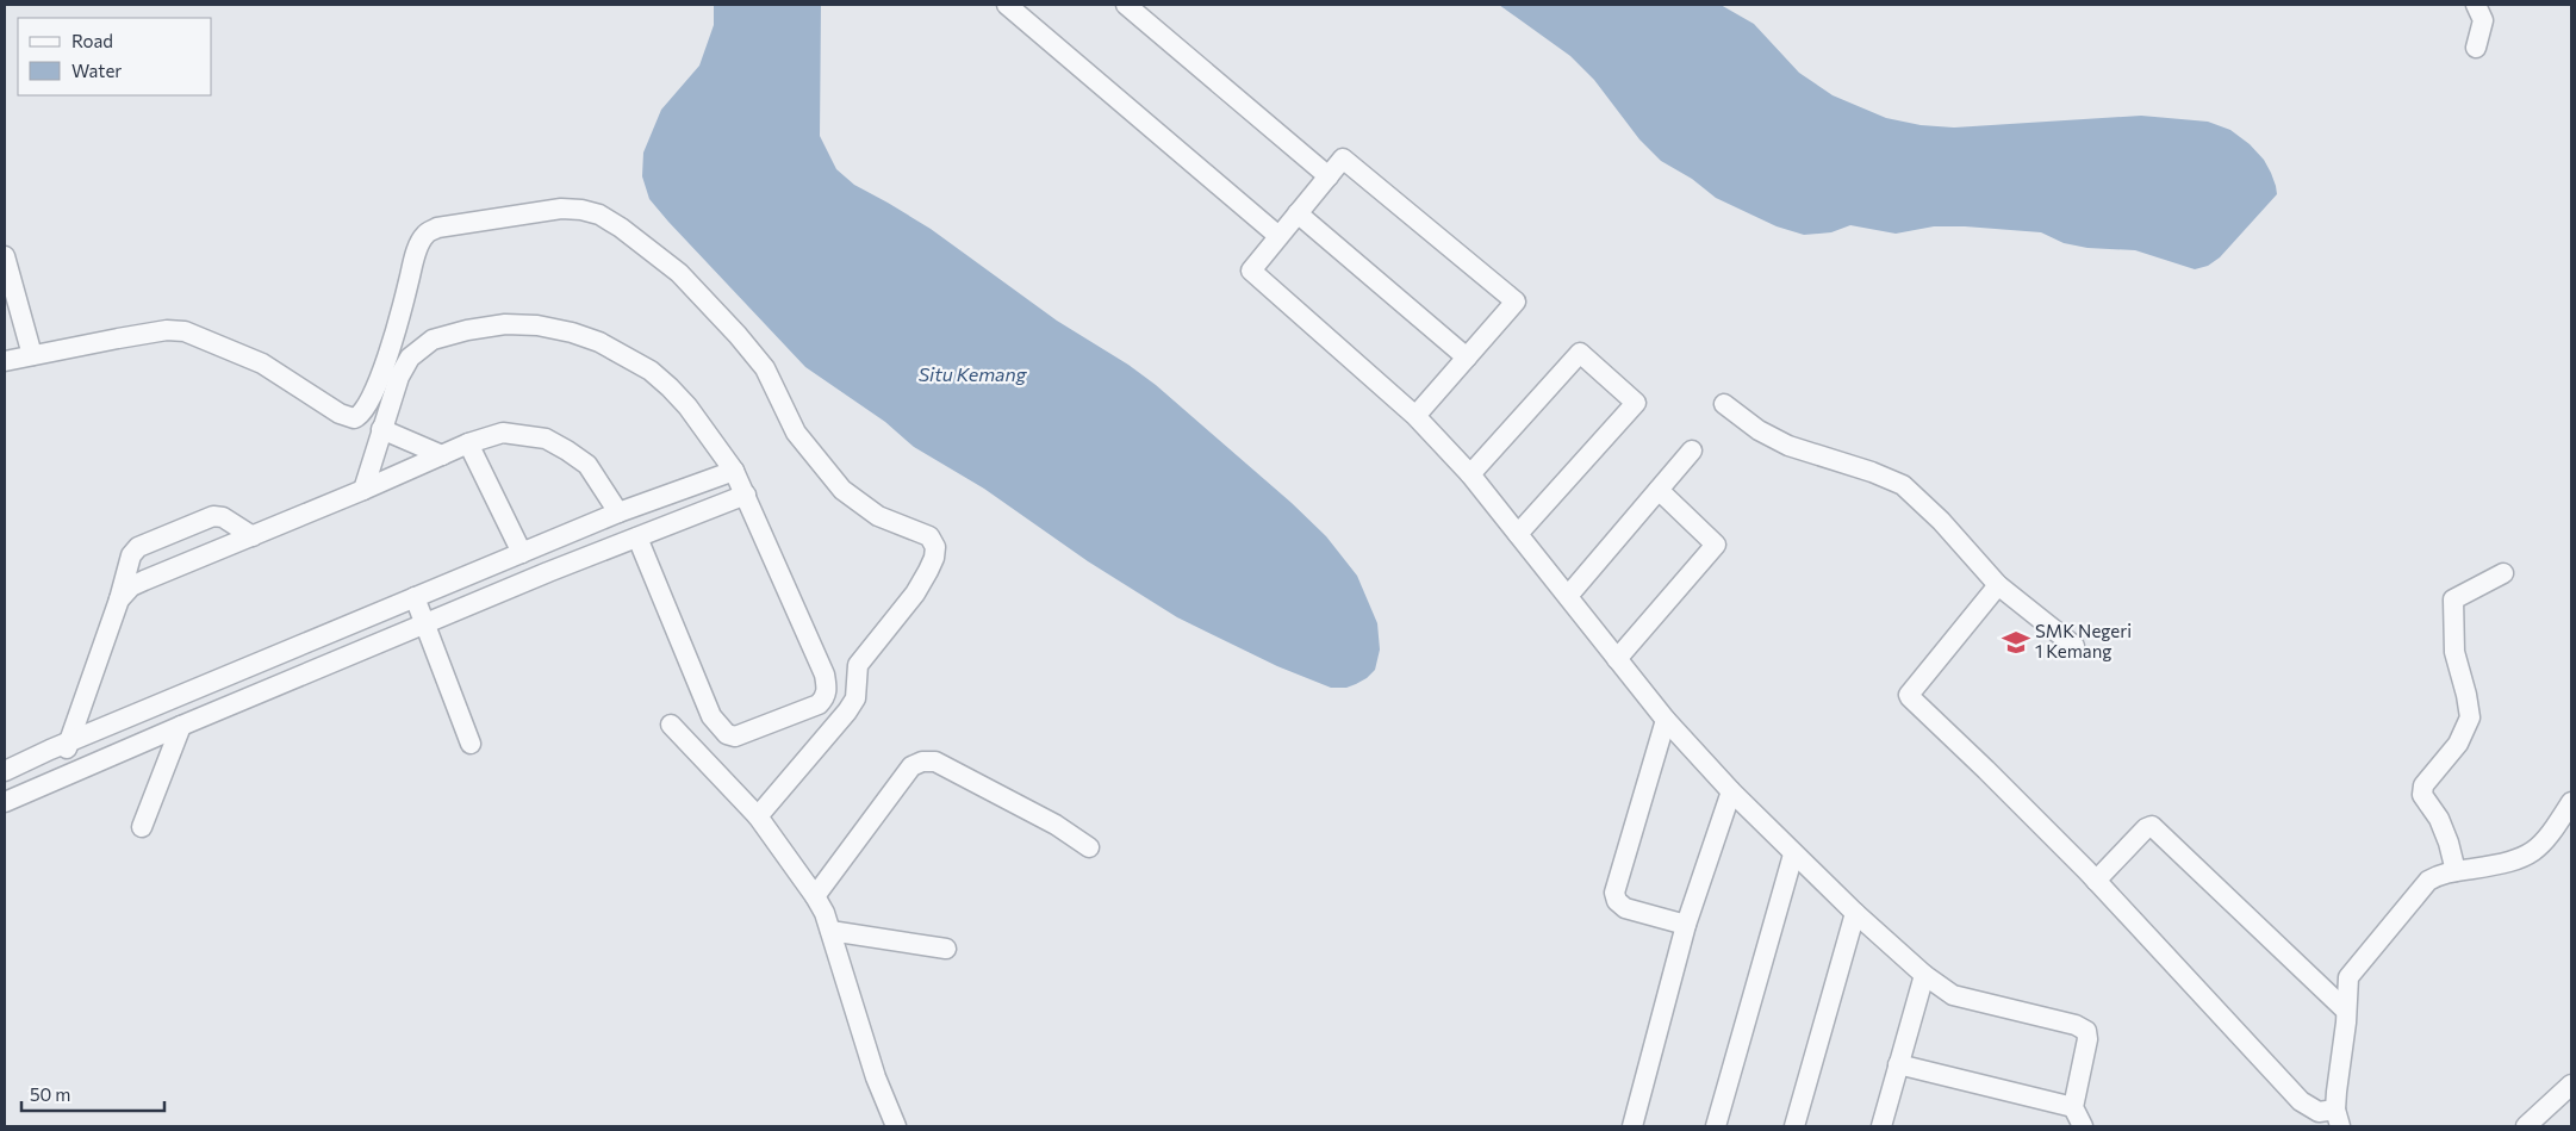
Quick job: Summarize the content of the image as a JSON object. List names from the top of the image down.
{
  "water": ["Situ Kemang"],
  "places": {
    "school or university": ["SMK Negeri 1 Kemang"]
  },
  "legend": ["Road", "Water"],
  "scale_bar": "50 m"
}
